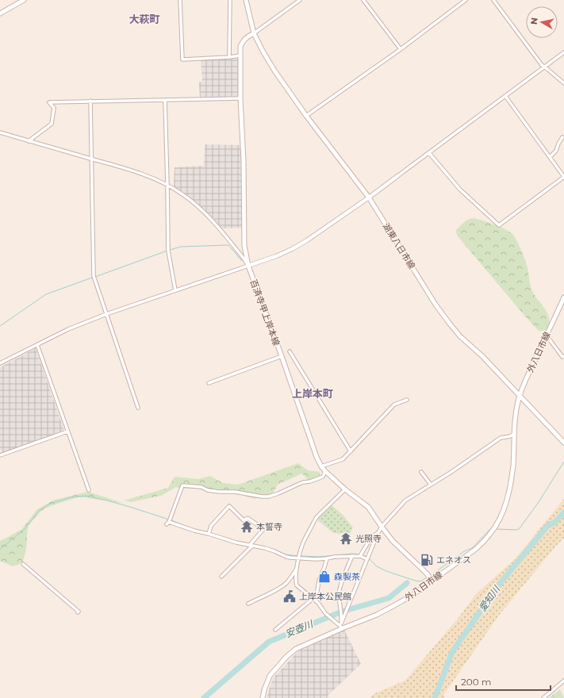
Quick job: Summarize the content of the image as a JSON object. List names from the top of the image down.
{
  "streets": {
    "main road": ["湖東八日市線", "百済寺甲上岸本線", "外八日市線"]
  },
  "crossings": [
    ["湖東八日市線", "百済寺甲上岸本線"],
    ["湖東八日市線", "外八日市線"],
    ["百済寺甲上岸本線", "外八日市線"]
  ],
  "districts": ["大萩町", "上岸本町"],
  "water": ["愛知川", "安壺川"],
  "places": {
    "temple": ["本誓寺", "光照寺"],
    "fuel station": ["エネオス"],
    "shop": ["森製茶"],
    "public building": ["上岸本公民館"]
  },
  "scale_bar": "200 m",
  "north": "left"
}
